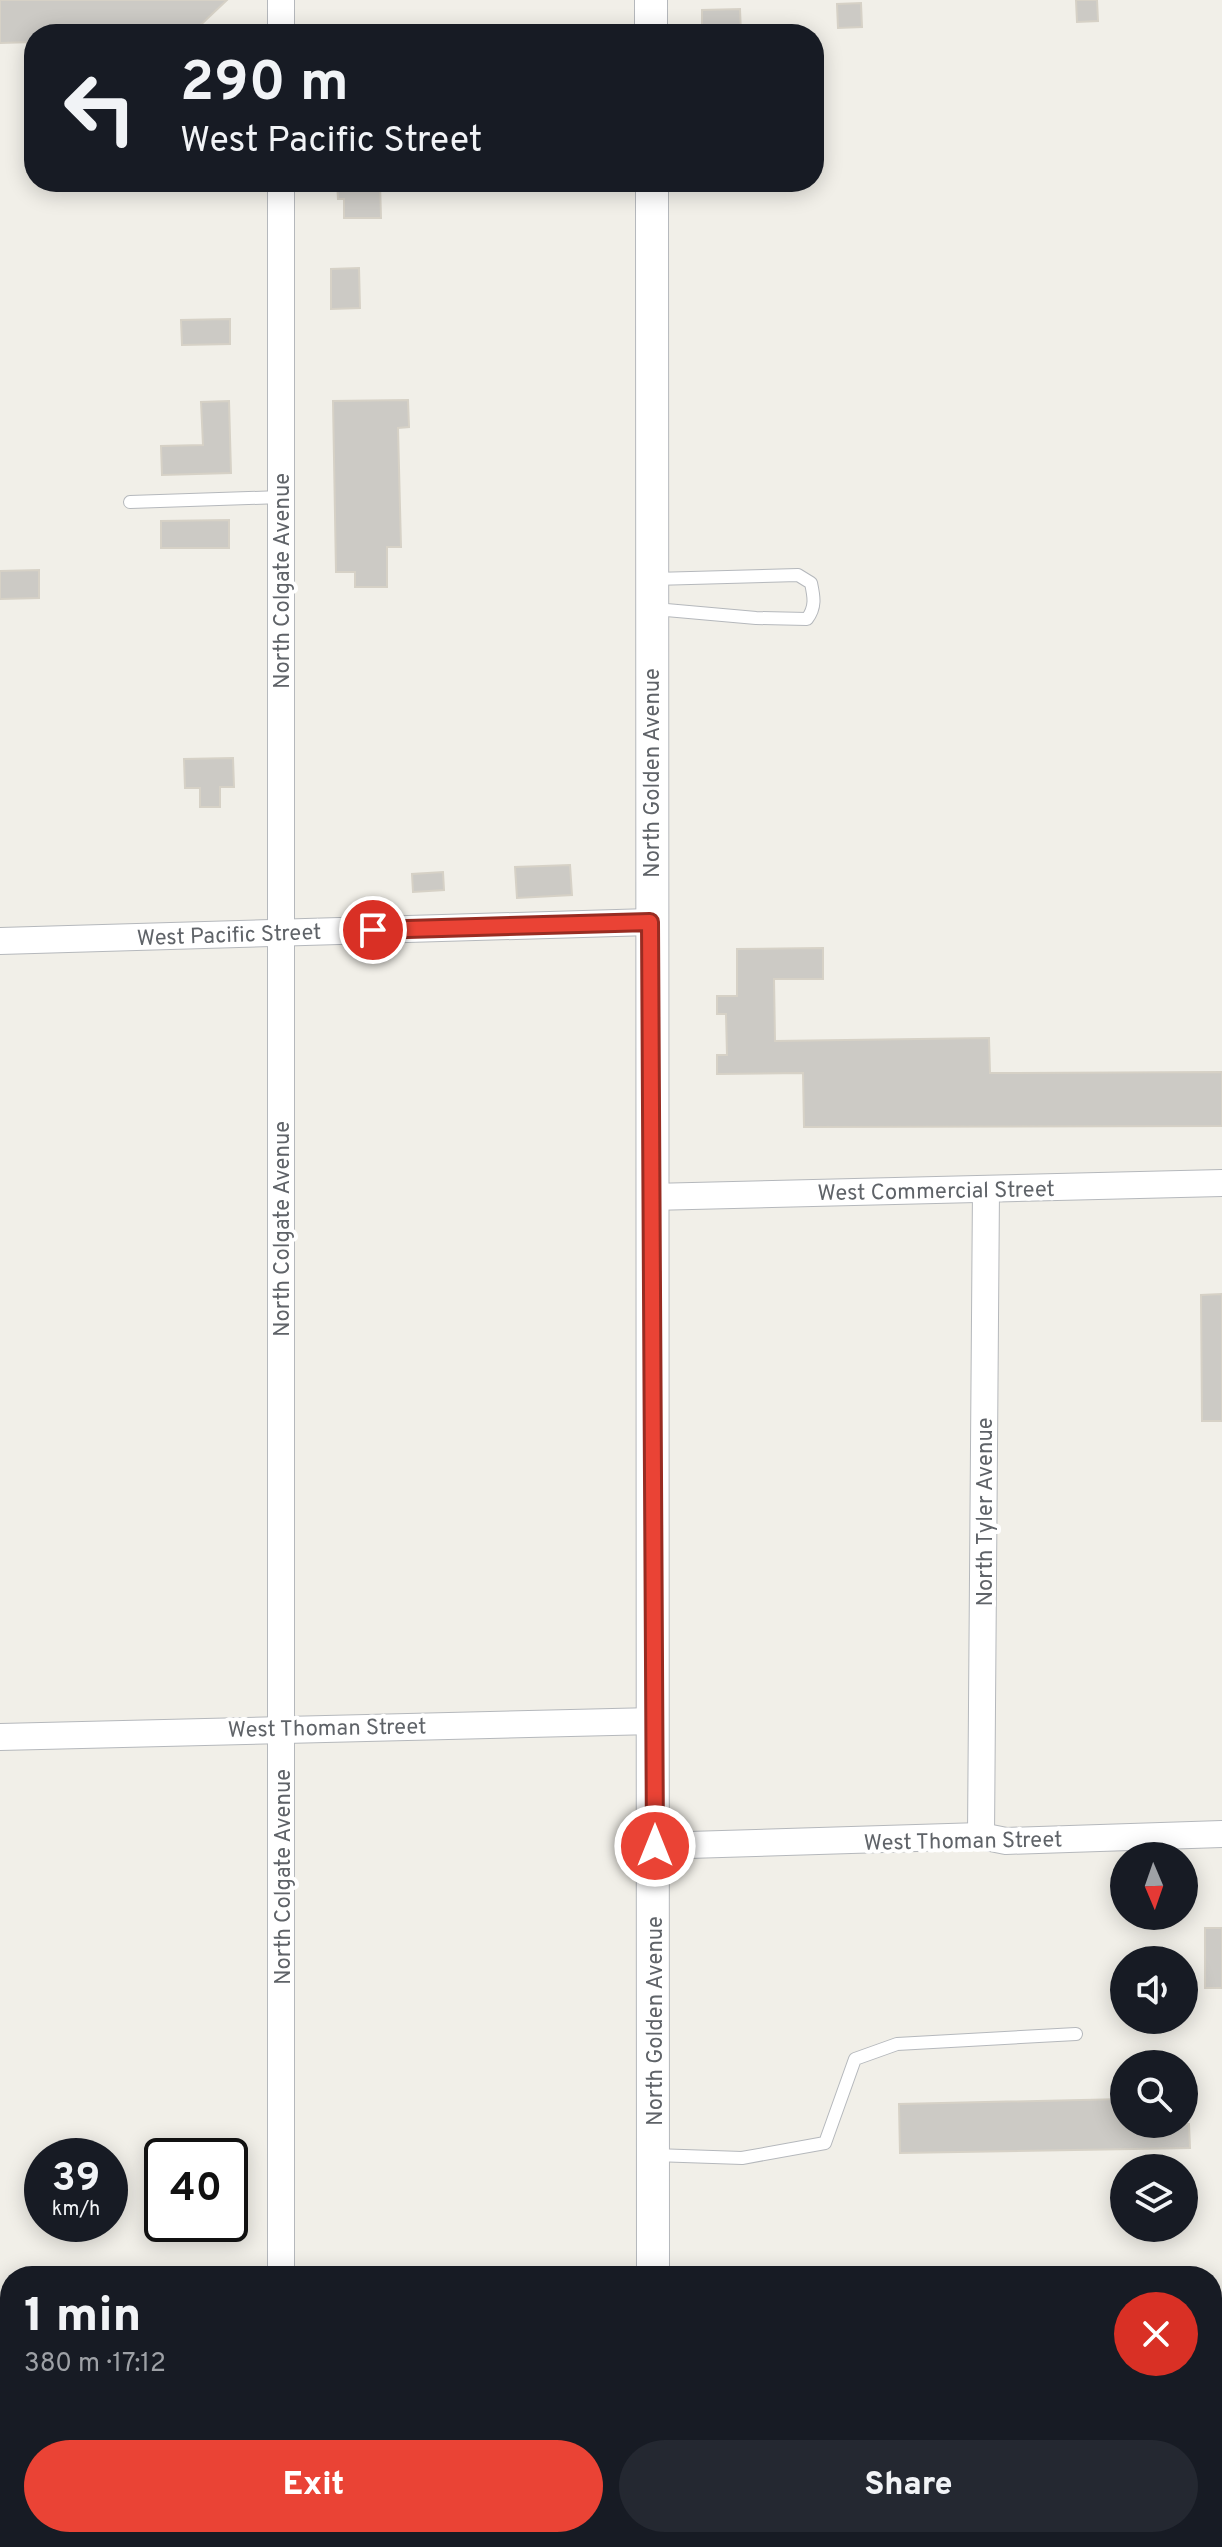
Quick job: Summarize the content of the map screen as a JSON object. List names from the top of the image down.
{
  "streets": {
    "street": [
      "North Colgate Avenue",
      "North Golden Avenue",
      "West Pacific Street",
      "West Commercial Street",
      "North Tyler Avenue",
      "West Thoman Street"
    ]
  },
  "crossings": [
    ["North Colgate Avenue", "West Pacific Street"],
    ["North Colgate Avenue", "West Thoman Street"],
    ["North Golden Avenue", "West Pacific Street"],
    ["North Golden Avenue", "West Commercial Street"],
    ["North Golden Avenue", "West Thoman Street"],
    ["West Commercial Street", "North Tyler Avenue"],
    ["North Tyler Avenue", "West Thoman Street"]
  ],
  "north": "bottom",
  "page": {
    "turn": ["290 m", "West Pacific Street"],
    "speed": "39 km/h",
    "limit": "40",
    "heading": ["1 min", "380 m · 17:12"],
    "buttons": ["Exit", "Share"]
  }
}
